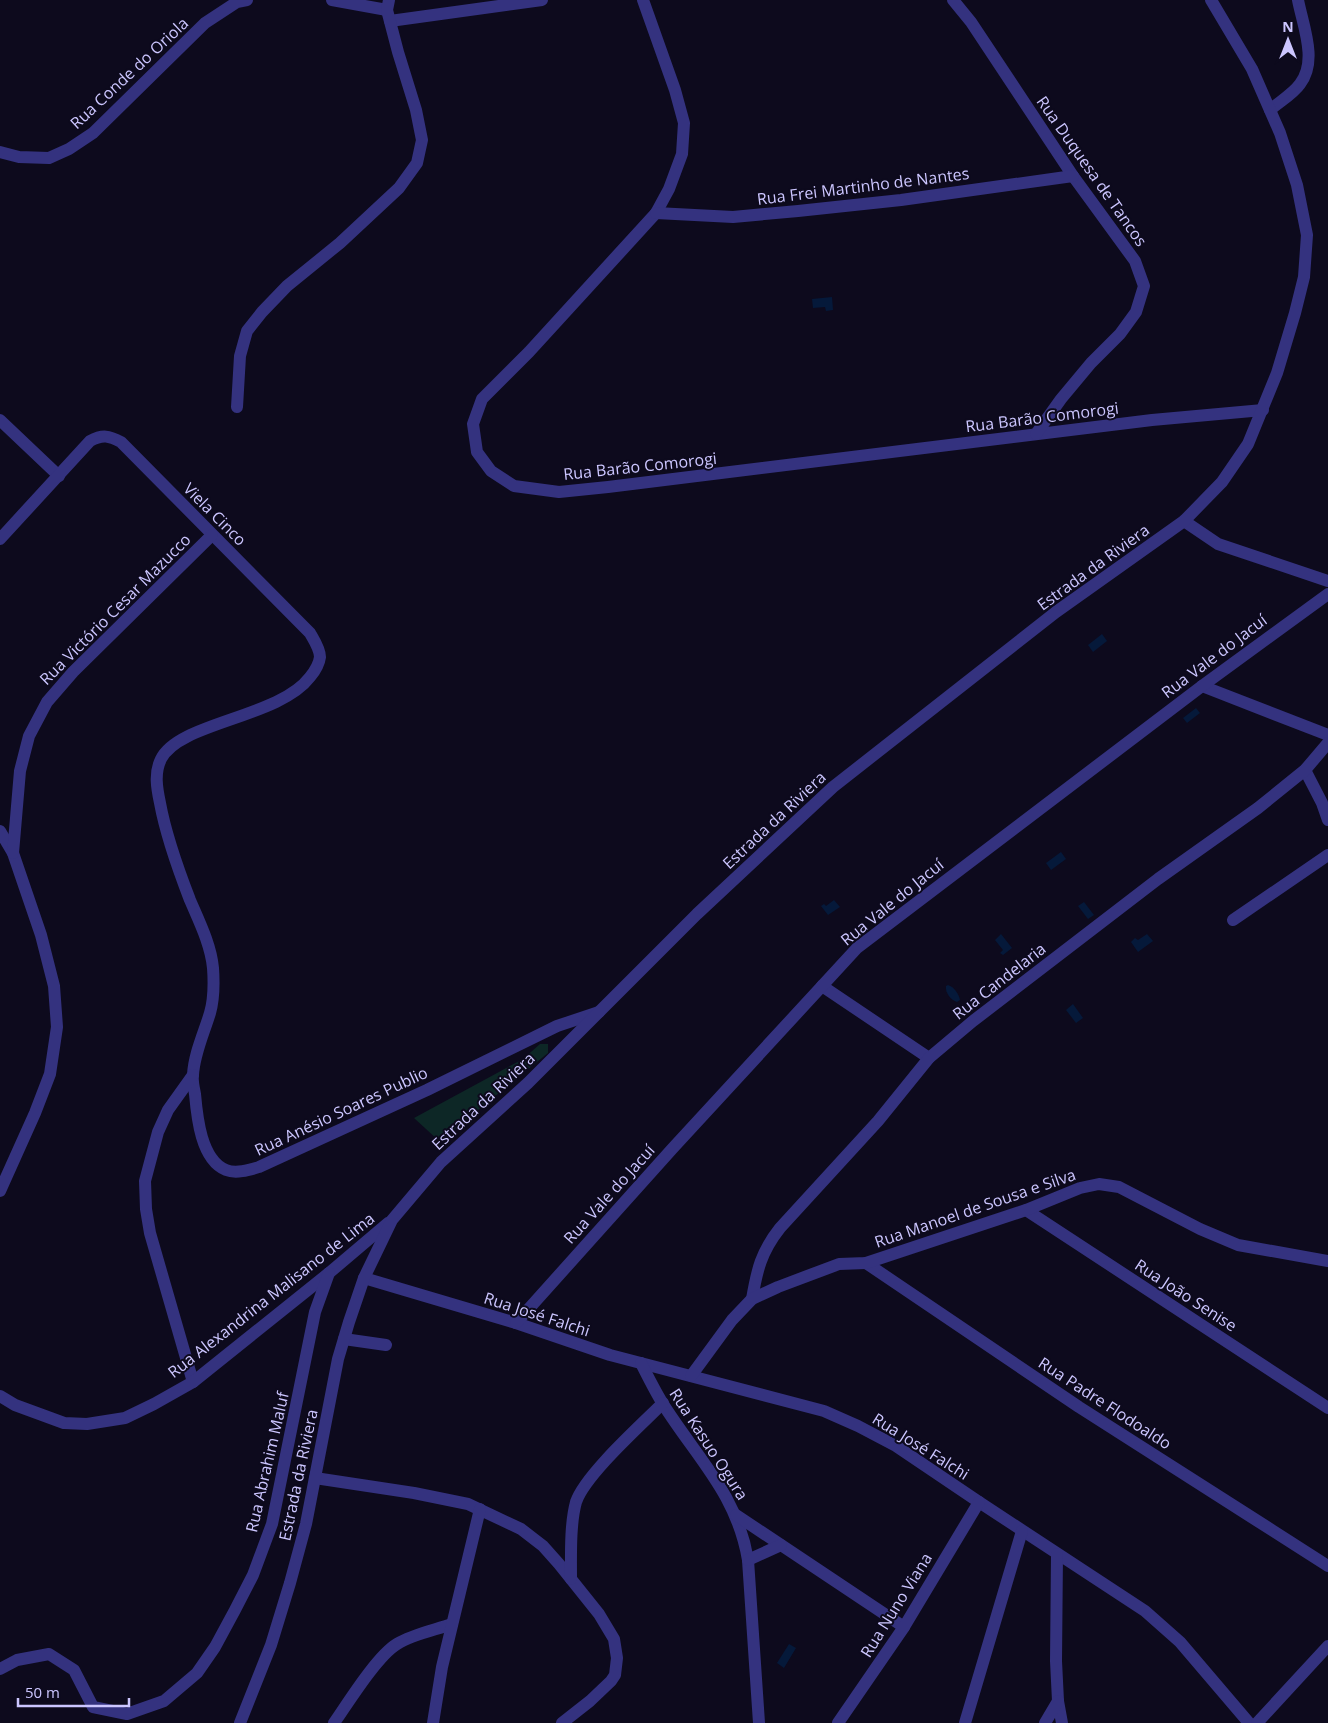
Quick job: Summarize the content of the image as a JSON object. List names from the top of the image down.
{
  "streets": {
    "street": [
      "Rua Conde do Oriola",
      "Rua Duquesa de Tancos",
      "Rua Frei Martinho de Nantes",
      "Rua Barão Comorogi",
      "Viela Cinco",
      "Estrada da Riviera",
      "Rua Victório Cesar Mazucco",
      "Rua Vale do Jacuí",
      "Rua Candelaria",
      "Rua Anésio Soares Publio",
      "Rua Manoel de Sousa e Silva",
      "Rua Alexandrina Malisano de Lima",
      "Rua João Senise",
      "Rua José Falchi",
      "Rua Padre Flodoaldo",
      "Rua Kasuo Ogura",
      "Rua Abrahim Maluf",
      "Rua Nuno Viana"
    ]
  },
  "crossings": [
    ["Rua Duquesa de Tancos", "Rua Frei Martinho de Nantes"],
    ["Rua Duquesa de Tancos", "Rua Barão Comorogi"],
    ["Rua Frei Martinho de Nantes", "Rua Barão Comorogi"],
    ["Rua Barão Comorogi", "Estrada da Riviera"],
    ["Viela Cinco", "Rua Victório Cesar Mazucco"],
    ["Viela Cinco", "Rua Anésio Soares Publio"],
    ["Estrada da Riviera", "Rua Anésio Soares Publio"],
    ["Estrada da Riviera", "Rua Alexandrina Malisano de Lima"],
    ["Estrada da Riviera", "Rua José Falchi"],
    ["Rua Vale do Jacuí", "Rua José Falchi"],
    ["Rua Candelaria", "Rua Manoel de Sousa e Silva"],
    ["Rua Manoel de Sousa e Silva", "Rua João Senise"],
    ["Rua Manoel de Sousa e Silva", "Rua José Falchi"],
    ["Rua Manoel de Sousa e Silva", "Rua Padre Flodoaldo"],
    ["Rua Alexandrina Malisano de Lima", "Rua Abrahim Maluf"],
    ["Rua José Falchi", "Rua Kasuo Ogura"],
    ["Rua José Falchi", "Rua Nuno Viana"]
  ],
  "scale_bar": "50 m",
  "north": "top"
}
